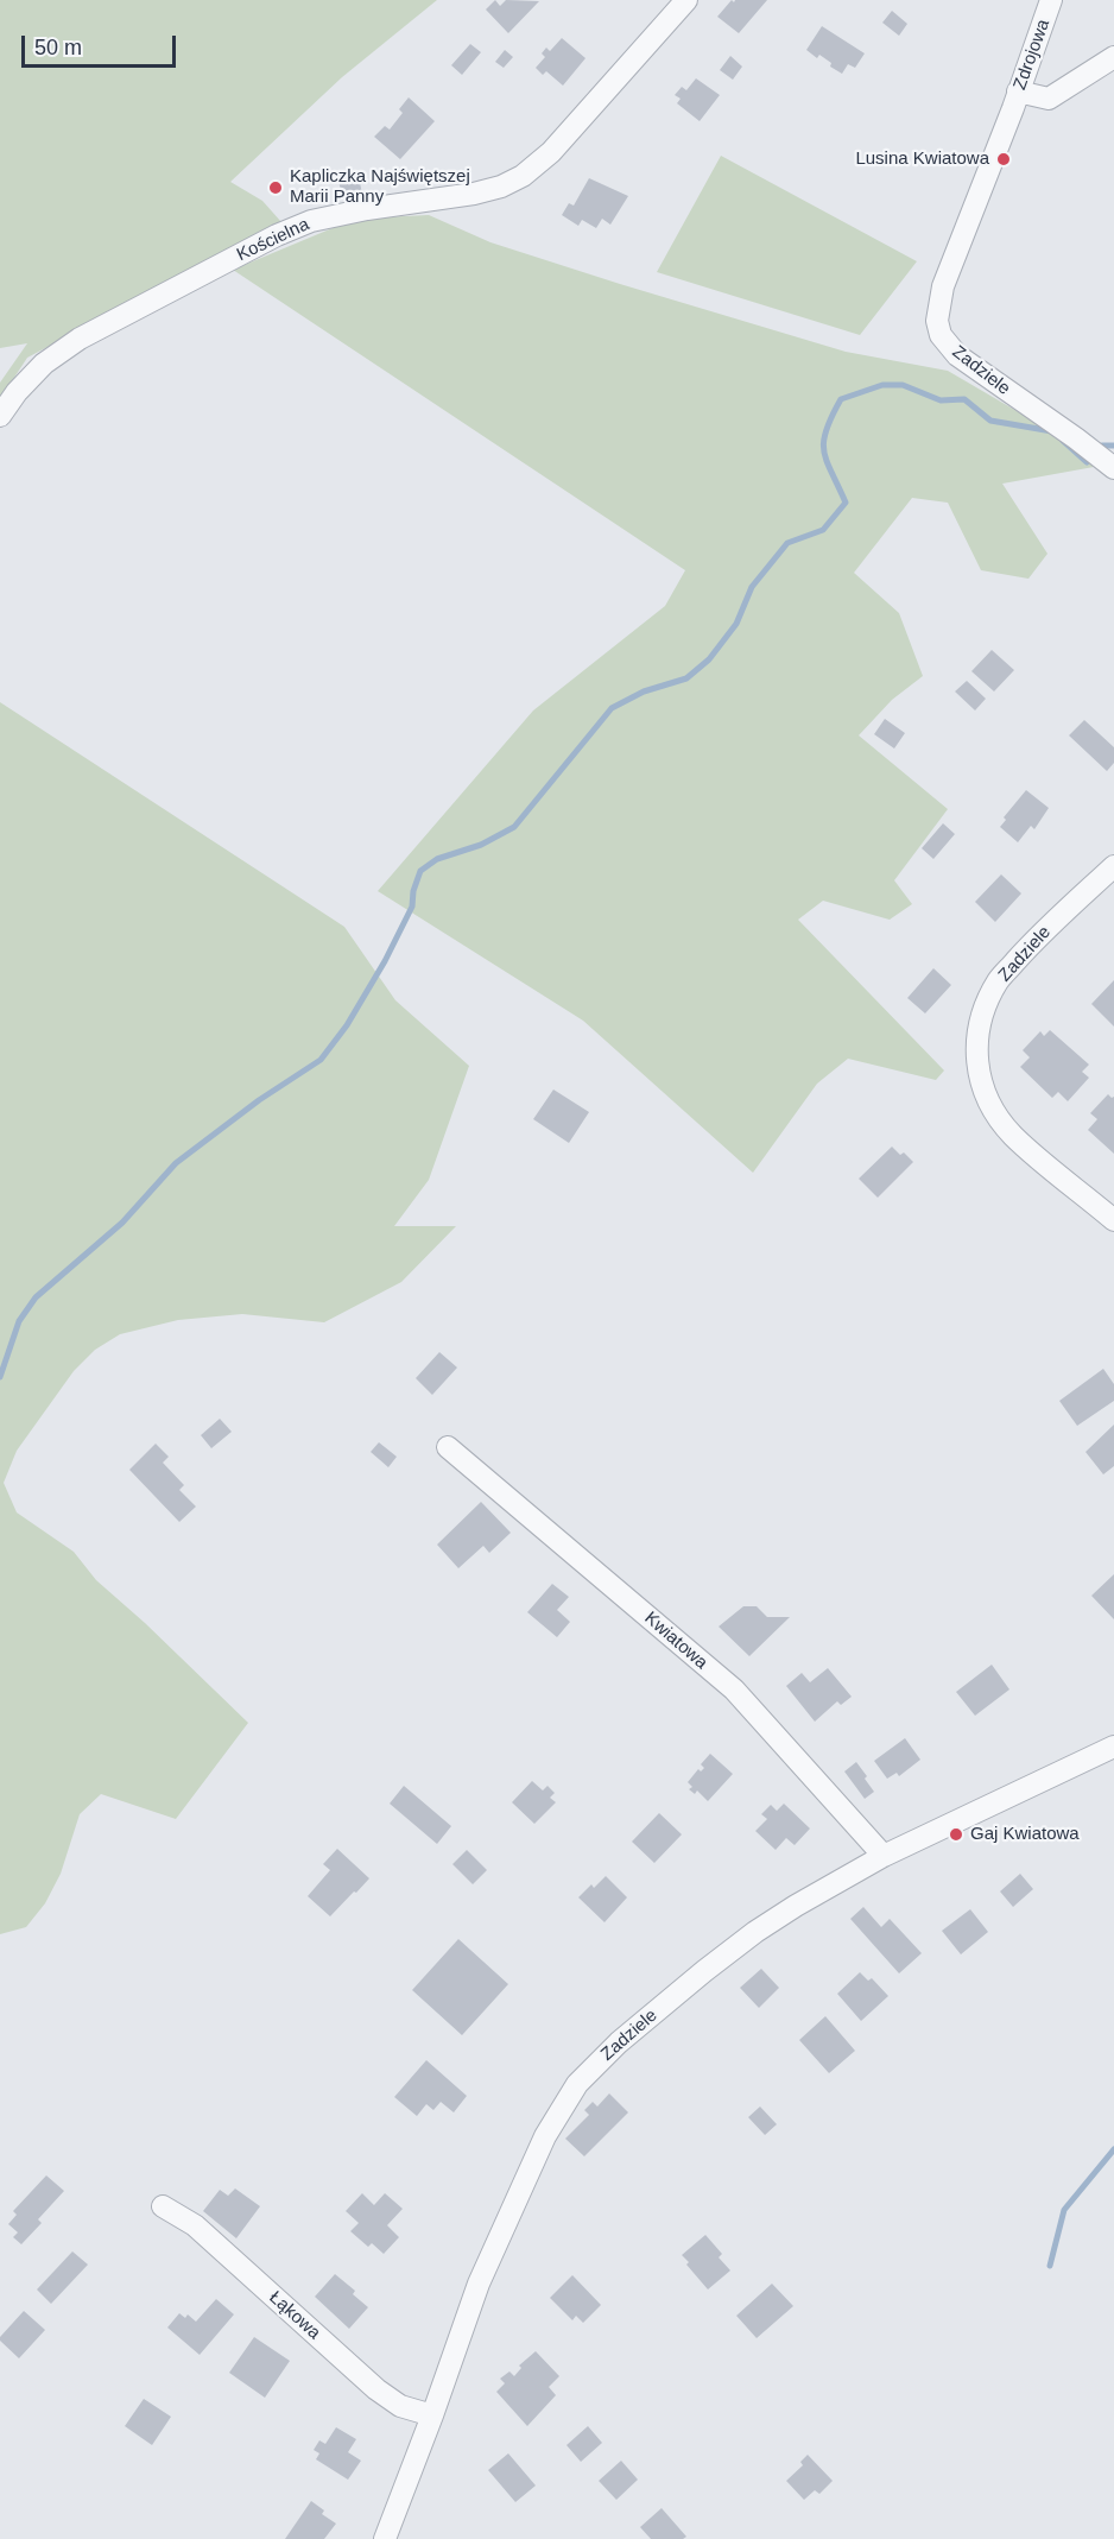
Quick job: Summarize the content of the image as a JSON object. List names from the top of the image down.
{
  "streets": {
    "street": [
      "Zdrojowa",
      "Kościelna",
      "Zadziele",
      "Kwiatowa",
      "Łąkowa"
    ]
  },
  "crossings": [
    ["Zdrojowa", "Zadziele"],
    ["Zadziele", "Kwiatowa"],
    ["Zadziele", "Łąkowa"]
  ],
  "places": ["Lusina Kwiatowa", "Kapliczka Najświętszej Marii Panny", "Gaj Kwiatowa"],
  "scale_bar": "50 m"
}
